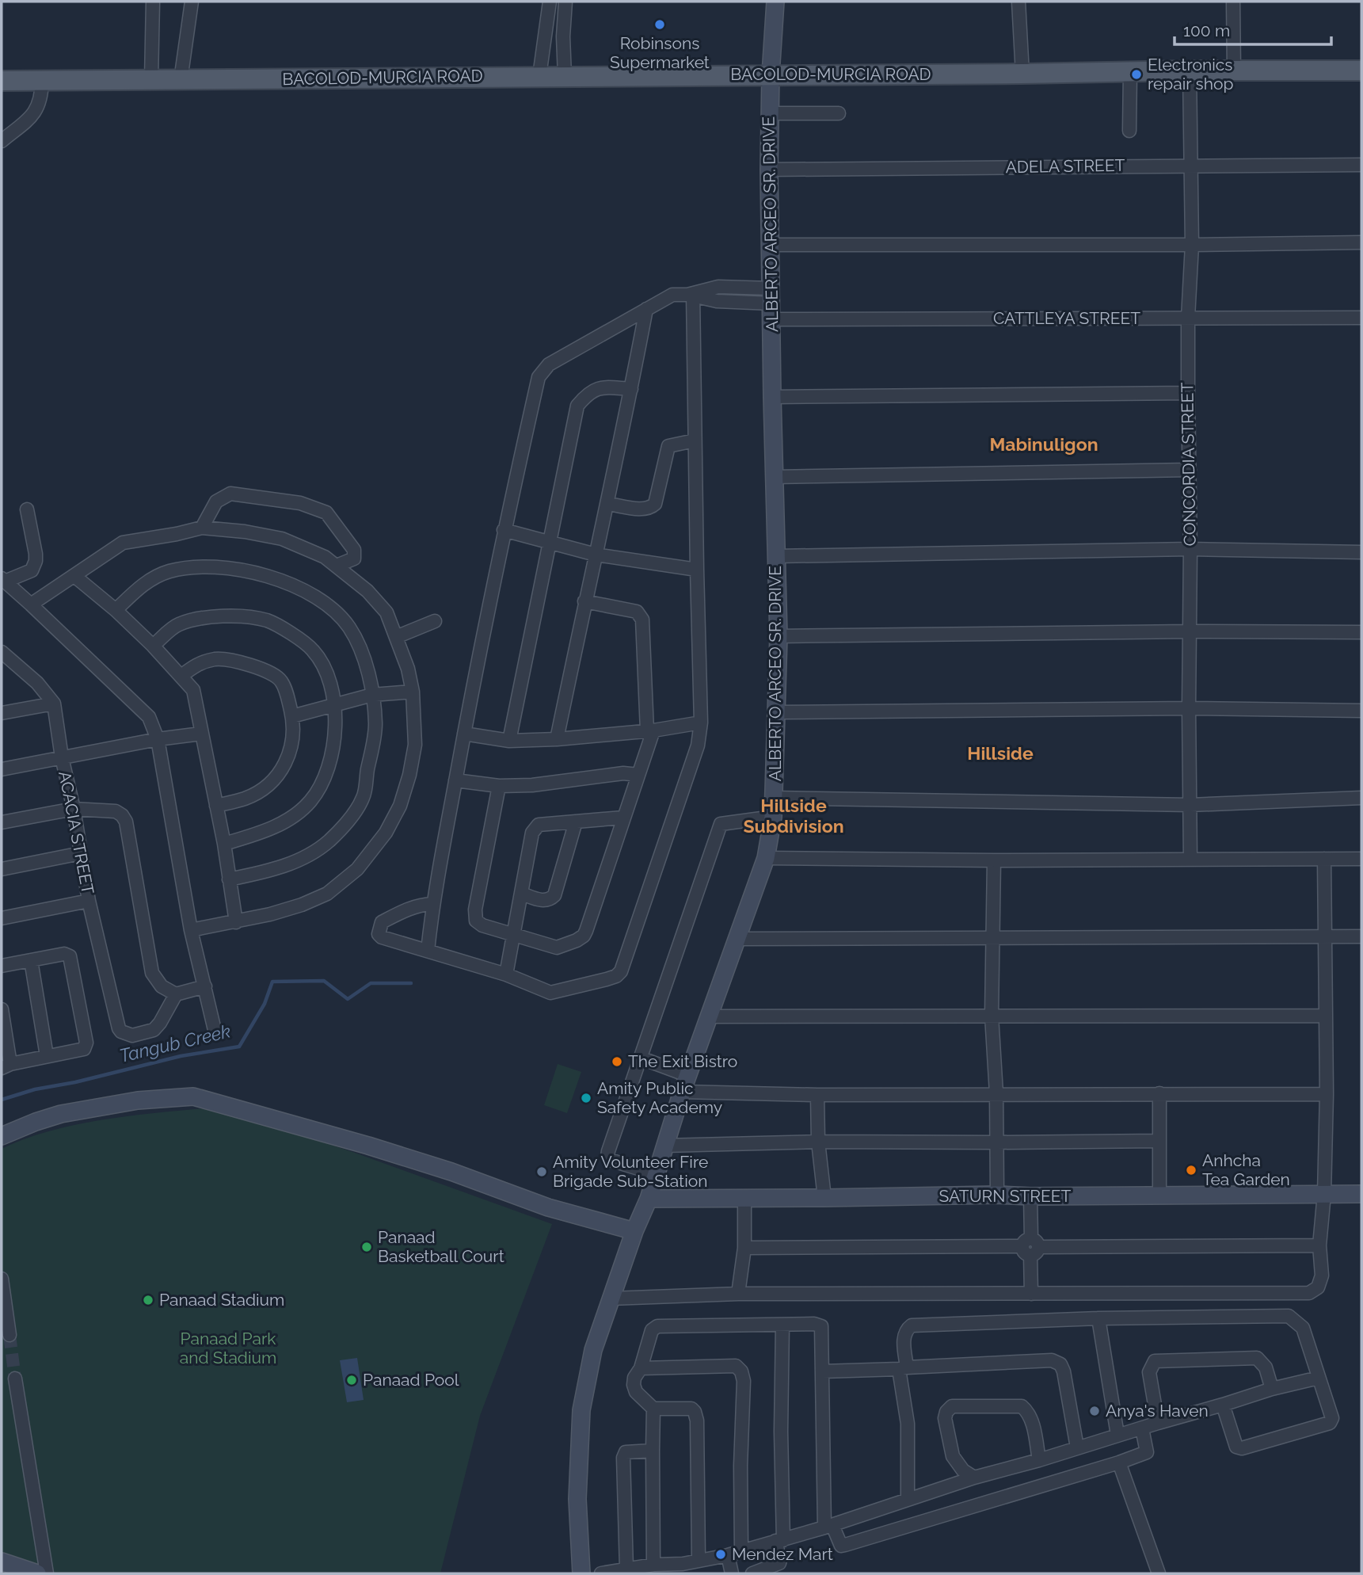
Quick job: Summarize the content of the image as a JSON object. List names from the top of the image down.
{
  "streets": {
    "main road": ["BACOLOD-MURCIA ROAD"],
    "street": [
      "ADELA STREET",
      "ALBERTO ARCEO SR. DRIVE",
      "CATTLEYA STREET",
      "CONCORDIA STREET",
      "ACACIA STREET",
      "SATURN STREET"
    ]
  },
  "crossings": [
    ["BACOLOD-MURCIA ROAD", "ALBERTO ARCEO SR. DRIVE"],
    ["BACOLOD-MURCIA ROAD", "CONCORDIA STREET"],
    ["ADELA STREET", "ALBERTO ARCEO SR. DRIVE"],
    ["ADELA STREET", "CONCORDIA STREET"],
    ["ALBERTO ARCEO SR. DRIVE", "CATTLEYA STREET"],
    ["ALBERTO ARCEO SR. DRIVE", "SATURN STREET"],
    ["CATTLEYA STREET", "CONCORDIA STREET"]
  ],
  "districts": ["Mabinuligon", "Hillside", "Hillside Subdivision"],
  "water": ["Tangub Creek"],
  "parks": ["Panaad Park and Stadium"],
  "places": [
    "Robinsons Supermarket",
    "Electronics repair shop",
    "The Exit Bistro",
    "Amity Public Safety Academy",
    "Anhcha Tea Garden",
    "Amity Volunteer Fire Brigade Sub-Station",
    "Panaad Basketball Court",
    "Panaad Stadium",
    "Panaad Pool",
    "Anya's Haven",
    "Mendez Mart"
  ],
  "scale_bar": "100 m"
}
